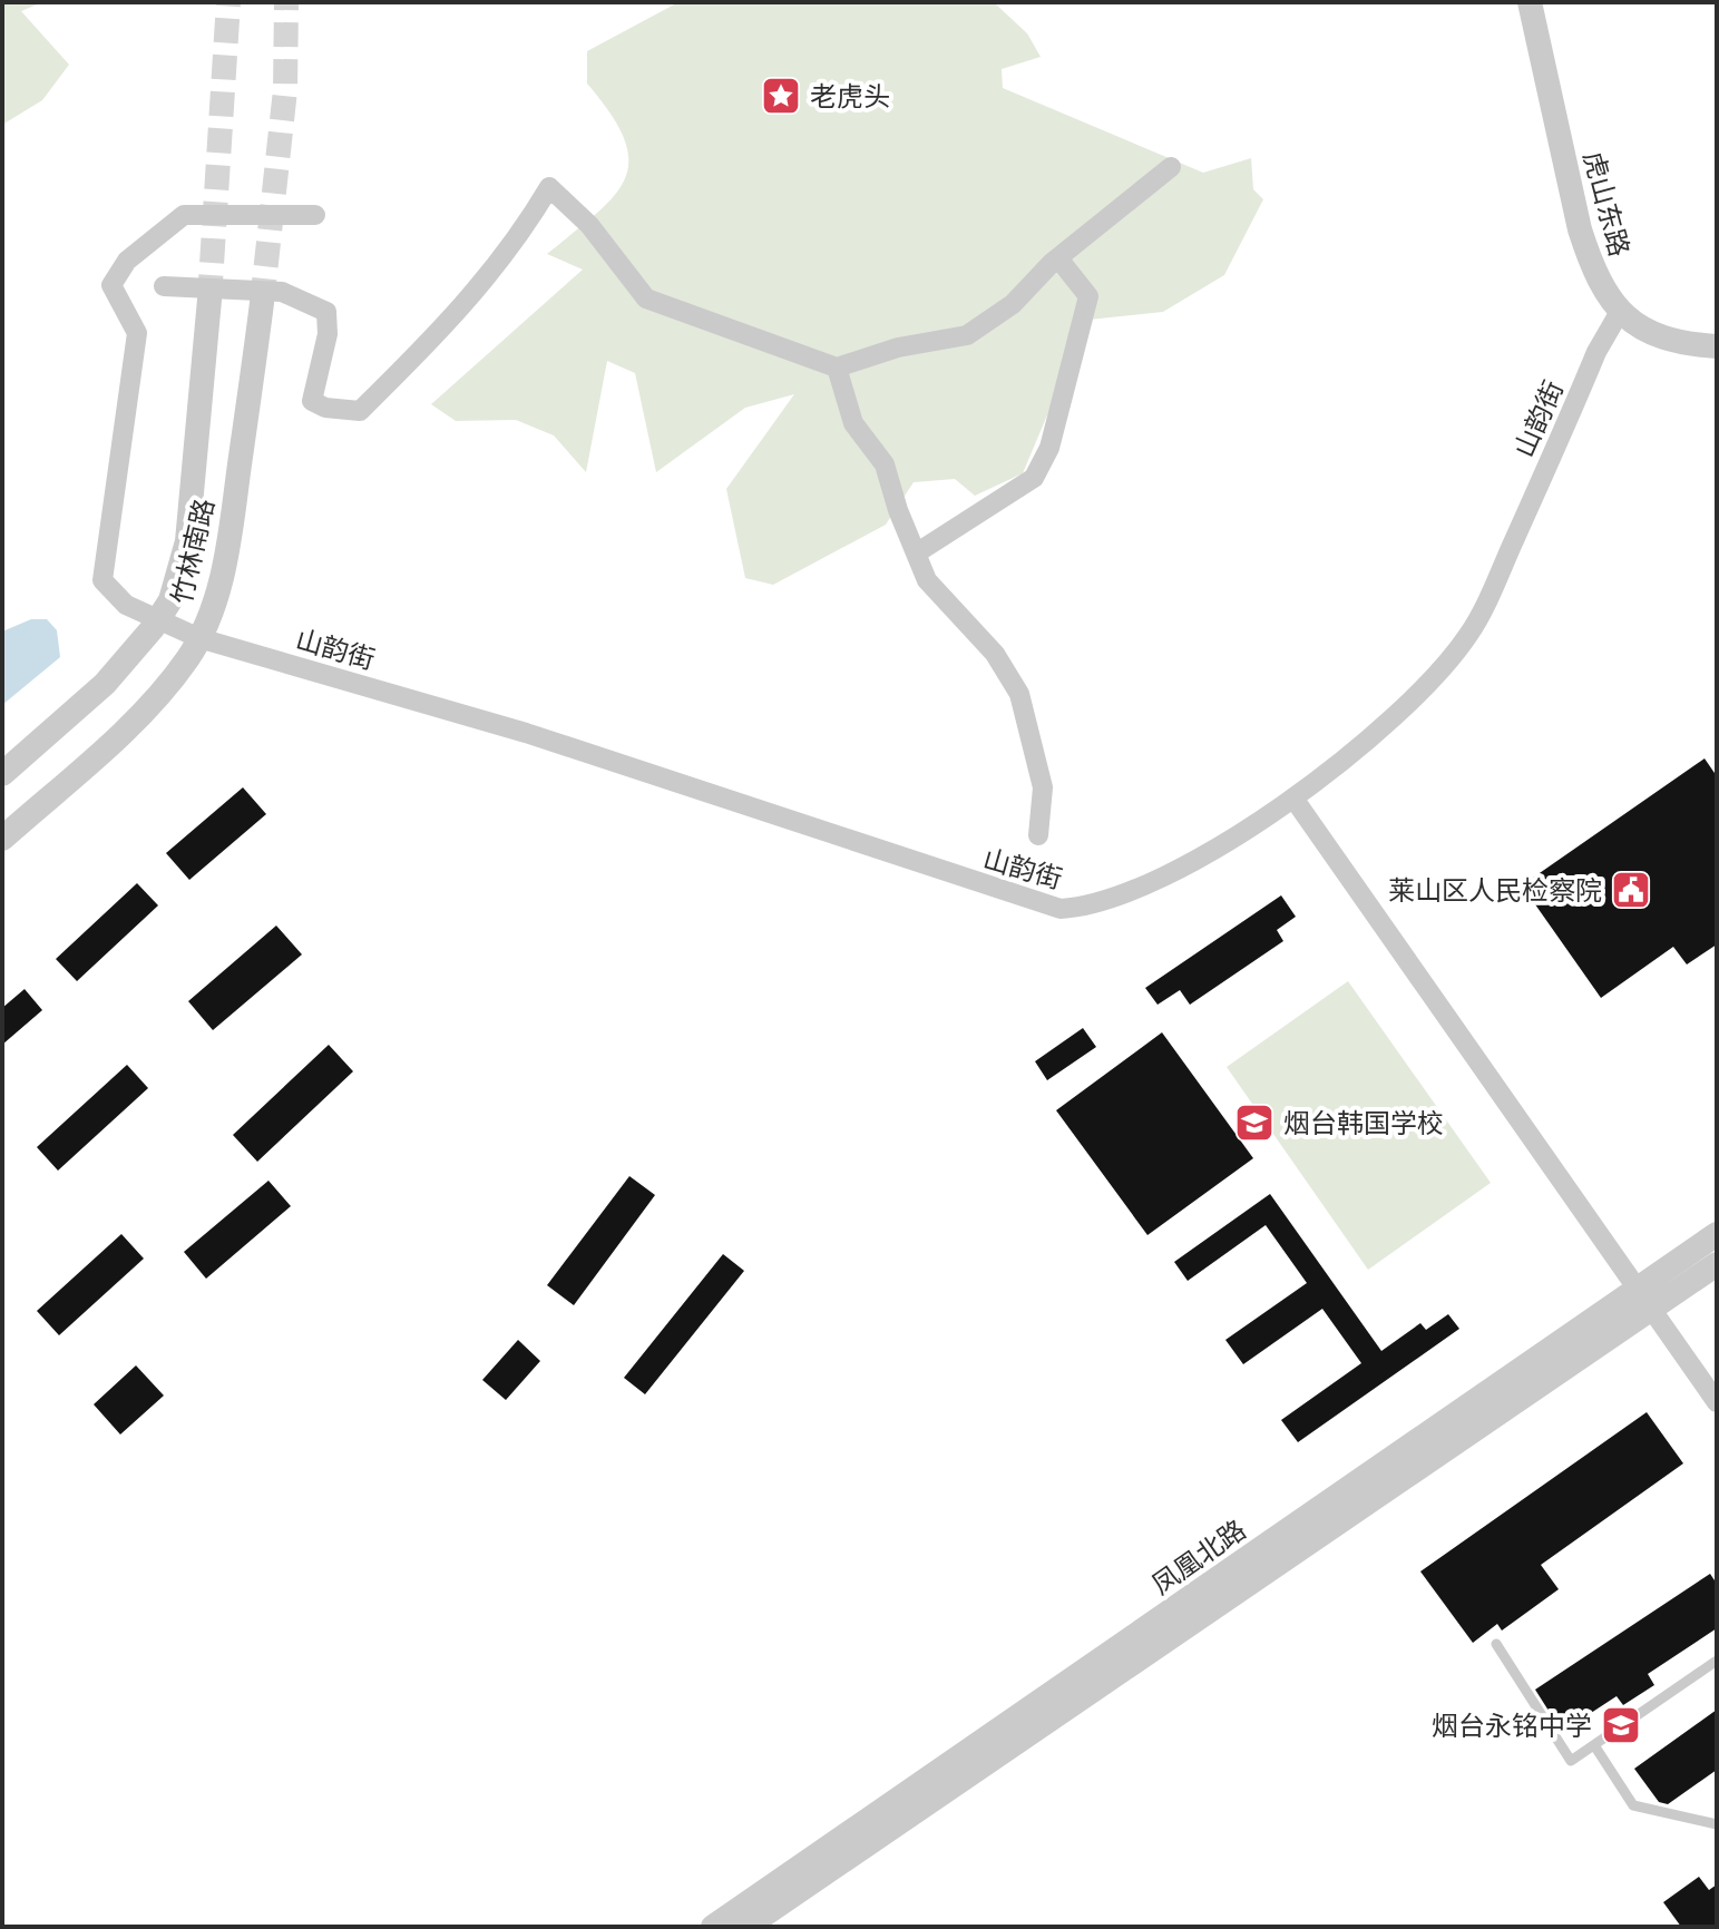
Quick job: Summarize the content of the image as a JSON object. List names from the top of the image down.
{
  "streets": {
    "street": [
      "虎山东路",
      "山韵街",
      "竹林南路",
      "凤凰北路"
    ]
  },
  "crossings": [
    ["虎山东路", "山韵街"],
    ["山韵街", "竹林南路"]
  ],
  "places": {
    "place": ["老虎头"],
    "public building": ["莱山区人民检察院"],
    "school or university": ["烟台韩国学校", "烟台永铭中学"]
  }
}
